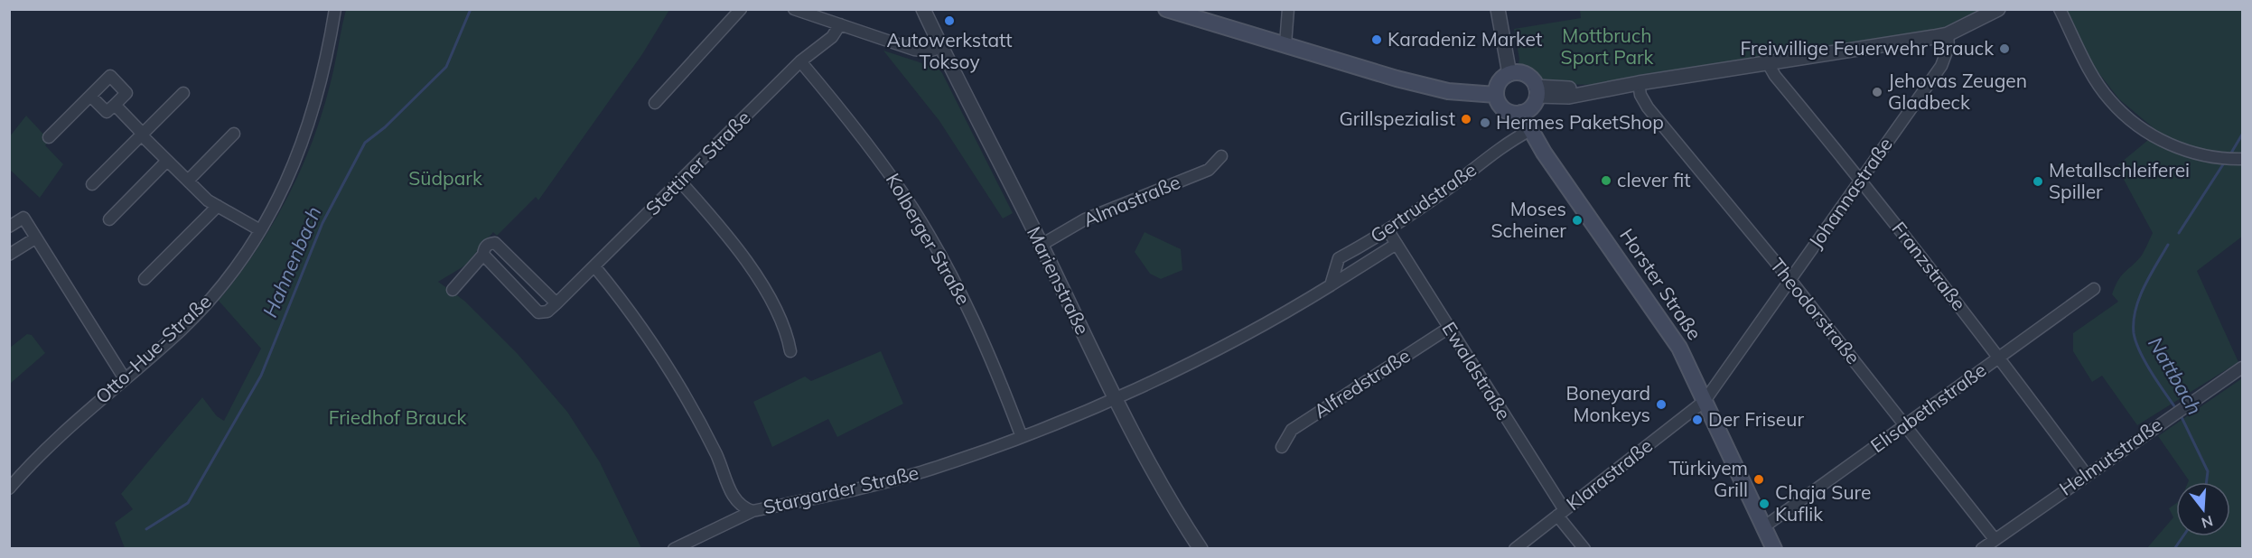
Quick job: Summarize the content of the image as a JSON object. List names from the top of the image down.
{
  "streets": {
    "main road": ["Horster Straße"],
    "street": [
      "Stettiner Straße",
      "Johannastraße",
      "Almastraße",
      "Gertrudstraße",
      "Kolberger Straße",
      "Franzstraße",
      "Marienstraße",
      "Theodorstraße",
      "Otto-Hue-Straße",
      "Ewaldstraße",
      "Alfredstraße",
      "Elisabethstraße",
      "Helmutstraße",
      "Klarastraße",
      "Stargarder Straße"
    ]
  },
  "crossings": [
    ["Stettiner Straße", "Kolberger Straße"],
    ["Stettiner Straße", "Stargarder Straße"],
    ["Johannastraße", "Franzstraße"],
    ["Johannastraße", "Horster Straße"],
    ["Johannastraße", "Theodorstraße"],
    ["Johannastraße", "Klarastraße"],
    ["Almastraße", "Marienstraße"],
    ["Gertrudstraße", "Marienstraße"],
    ["Gertrudstraße", "Horster Straße"],
    ["Gertrudstraße", "Ewaldstraße"],
    ["Gertrudstraße", "Stargarder Straße"],
    ["Kolberger Straße", "Stargarder Straße"],
    ["Franzstraße", "Elisabethstraße"],
    ["Franzstraße", "Helmutstraße"],
    ["Marienstraße", "Stargarder Straße"],
    ["Horster Straße", "Elisabethstraße"],
    ["Horster Straße", "Klarastraße"],
    ["Theodorstraße", "Elisabethstraße"],
    ["Theodorstraße", "Helmutstraße"],
    ["Ewaldstraße", "Alfredstraße"],
    ["Ewaldstraße", "Klarastraße"]
  ],
  "water": ["Hahnenbach", "Nattbach"],
  "parks": ["Mottbruch Sport Park", "Südpark", "Friedhof Brauck"],
  "places": [
    "Autowerkstatt Toksoy",
    "Karadeniz Market",
    "Freiwillige Feuerwehr Brauck",
    "Jehovas Zeugen Gladbeck",
    "Grillspezialist",
    "Hermes PaketShop",
    "clever fit",
    "Metallschleiferei Spiller",
    "Moses Scheiner",
    "Boneyard Monkeys",
    "Der Friseur",
    "Türkiyem Grill",
    "Chaja Sure Kuflik"
  ],
  "north": "bottom"
}
